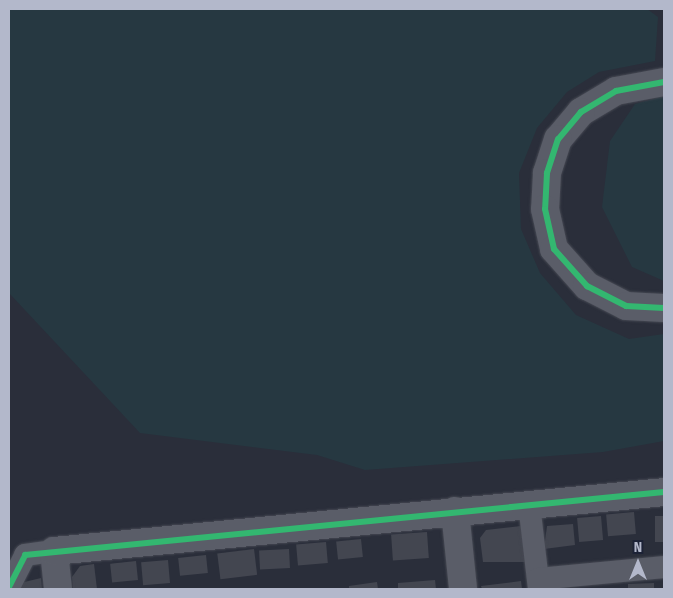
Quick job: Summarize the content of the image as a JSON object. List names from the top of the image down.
{
  "north": "top"
}
